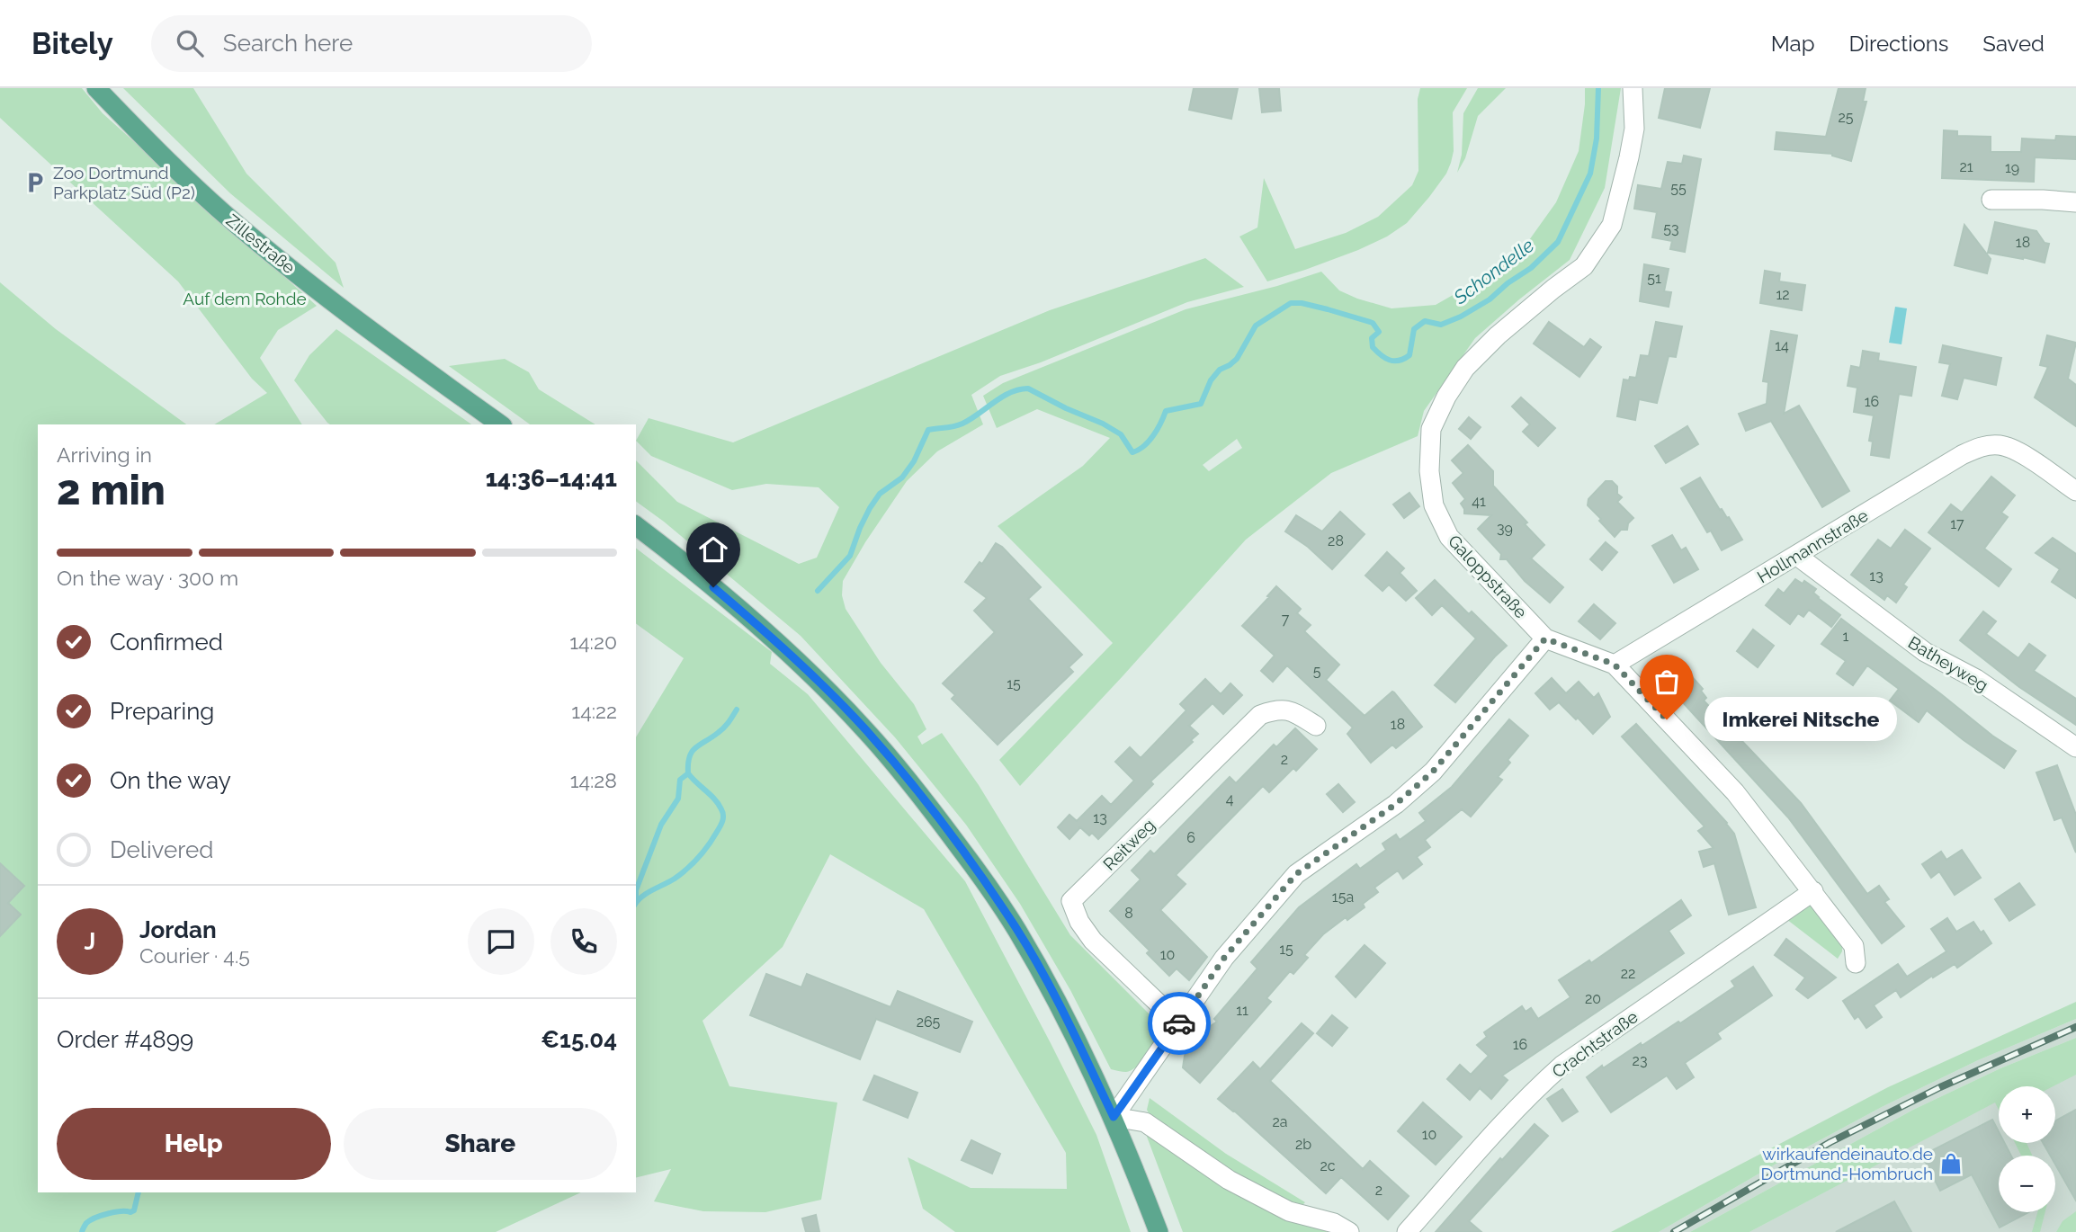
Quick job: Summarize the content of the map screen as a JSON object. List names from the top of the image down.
{
  "streets": {
    "main road": ["Zillestraße"],
    "street": [
      "Hollmannstraße",
      "Galoppstraße",
      "Batheyweg",
      "Reitweg",
      "Crachtstraße"
    ]
  },
  "crossings": [
    ["Hollmannstraße", "Batheyweg"]
  ],
  "water": ["Schondelle"],
  "parks": ["Auf dem Rohde"],
  "places": {
    "parking": ["Zoo Dortmund Parkplatz Süd (P2)"],
    "other": ["Imkerei Nitsche"],
    "shop": ["wirkaufendeinauto.de Dortmund-Hombruch"]
  },
  "house_numbers": [
    "25",
    "21",
    "19",
    "55",
    "53",
    "18",
    "51",
    "12",
    "14",
    "16",
    "41",
    "17",
    "39",
    "28",
    "13",
    "7",
    "1",
    "5",
    "15",
    "18",
    "2",
    "4",
    "13",
    "6",
    "15a",
    "8",
    "15",
    "10",
    "22",
    "20",
    "11",
    "265",
    "16",
    "23",
    "2a",
    "10",
    "2b",
    "2c",
    "2"
  ],
  "page": {
    "header": "Bitely",
    "search": "Search here",
    "nav": ["Map", "Directions", "Saved"],
    "heading": ["2 min", "Arriving in", "14:36–14:41"],
    "panel": [
      "Jordan",
      "Courier · 4.5",
      "Order #4899",
      "€15.04"
    ],
    "bar": "On the way · 300 m",
    "list": [
      ["Confirmed", "14:20"],
      ["Preparing", "14:22"],
      ["On the way", "14:28"],
      "Delivered"
    ],
    "bubble": "Imkerei Nitsche",
    "round": "J",
    "map_buttons": ["+", "−"],
    "buttons": ["Help", "Share"]
  }
}
